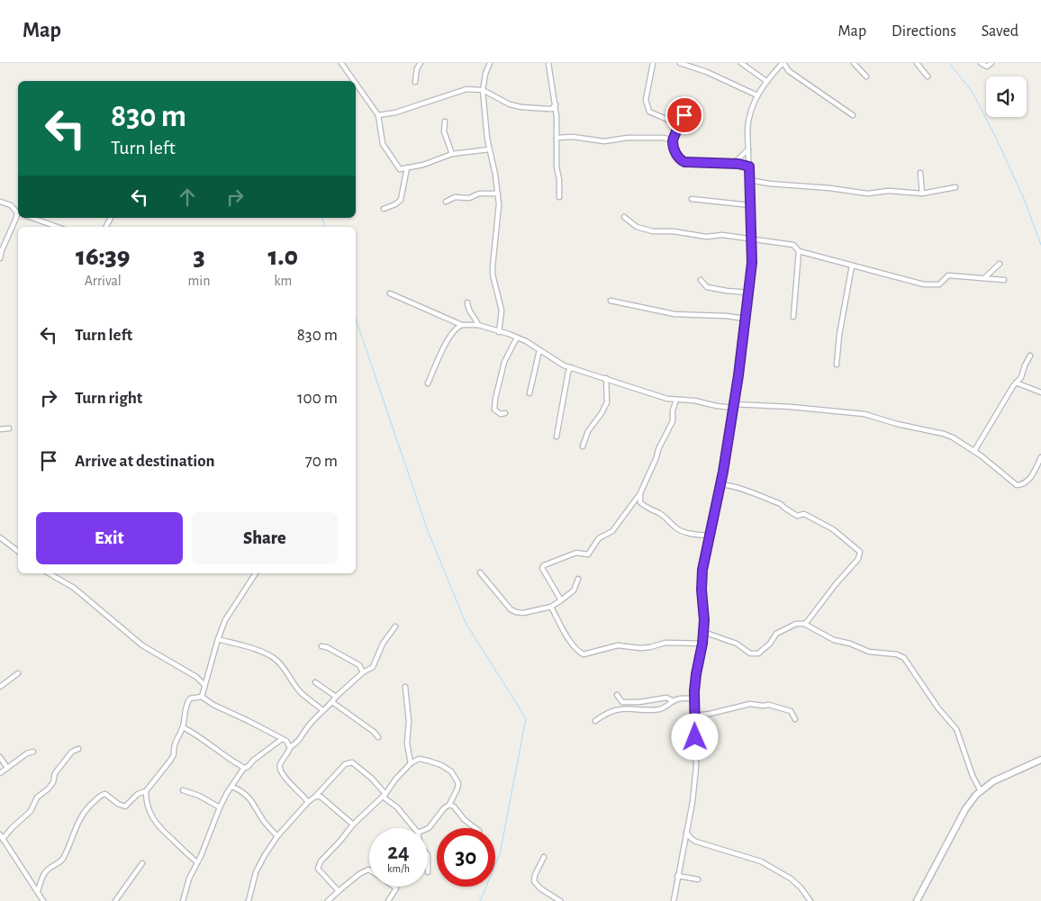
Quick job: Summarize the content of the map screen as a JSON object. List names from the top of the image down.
{
  "page": {
    "header": "Map",
    "nav": ["Map", "Directions", "Saved"],
    "turn": ["830 m", "Turn left"],
    "eta": [
      "16:39",
      "Arrival",
      "3",
      "min",
      "1.0",
      "km"
    ],
    "list": [
      {
        "name": "Turn left",
        "value": "830 m"
      },
      {
        "name": "Turn right",
        "value": "100 m"
      },
      {
        "name": "Arrive at destination",
        "value": "70 m"
      }
    ],
    "buttons": ["Exit", "Share"],
    "speed": "24 km/h",
    "limit": "30"
  }
}
